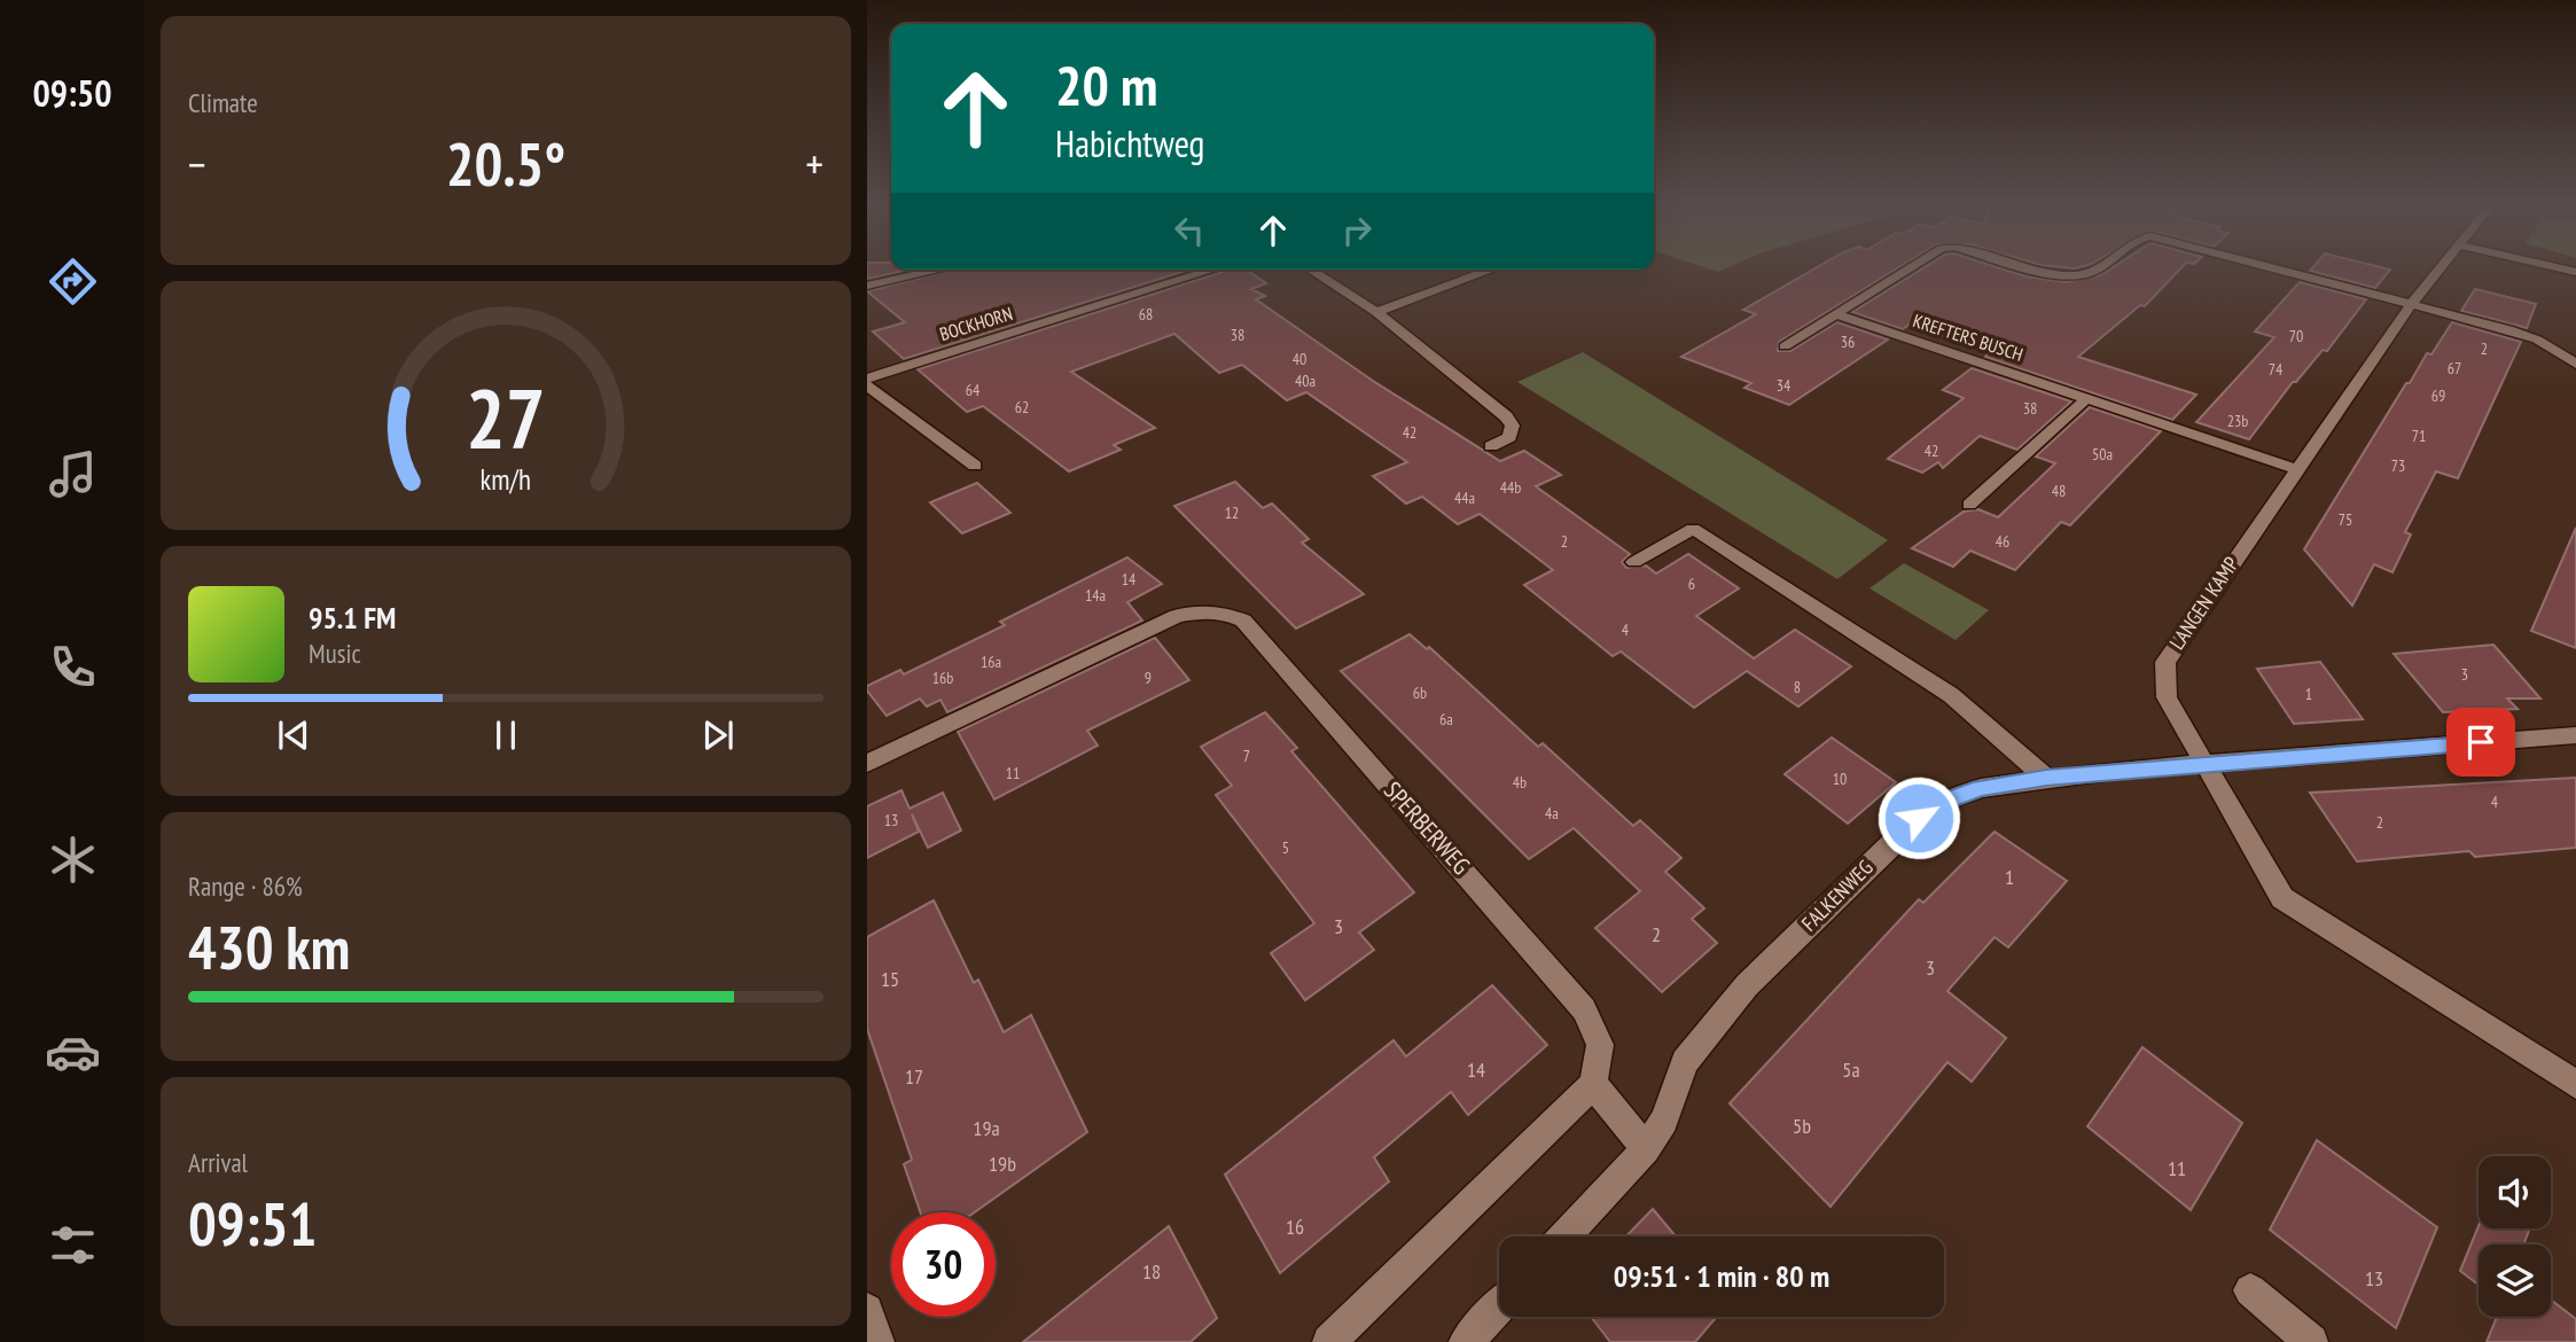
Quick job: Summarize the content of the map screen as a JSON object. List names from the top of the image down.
{
  "streets": {
    "street": [
      "BOCKHORN",
      "KREFTERS BUSCH",
      "LANGEN KAMP",
      "SPERBERWEG",
      "FALKENWEG"
    ]
  },
  "crossings": [
    ["KREFTERS BUSCH", "LANGEN KAMP"],
    ["LANGEN KAMP", "FALKENWEG"]
  ],
  "house_numbers": [
    "68",
    "38",
    "70",
    "36",
    "2",
    "40",
    "67",
    "74",
    "40a",
    "34",
    "64",
    "69",
    "62",
    "38",
    "23b",
    "42",
    "71",
    "42",
    "50a",
    "73",
    "44b",
    "48",
    "44a",
    "12",
    "75",
    "2",
    "46",
    "14",
    "6",
    "14a",
    "4",
    "16a",
    "3",
    "16b",
    "9",
    "8",
    "6b",
    "1",
    "6a",
    "7",
    "11",
    "10",
    "4b",
    "4",
    "4a",
    "13",
    "2",
    "5",
    "1",
    "3",
    "2",
    "3",
    "15",
    "14",
    "5a",
    "17",
    "5b",
    "19a",
    "19b",
    "11",
    "16",
    "18",
    "13"
  ],
  "page": {
    "tabs": "09:50",
    "tile": [
      "Climate",
      ["Range · 86%", "430 km"],
      ["Arrival", "09:51"]
    ],
    "turn": ["20 m", "Habichtweg"],
    "heat": ["−", "20.5°", "+"],
    "song": ["95.1 FM", "Music"],
    "limit": "30",
    "trip": "09:51 · 1 min · 80 m",
    "gauge": ["27", "km/h"]
  }
}
